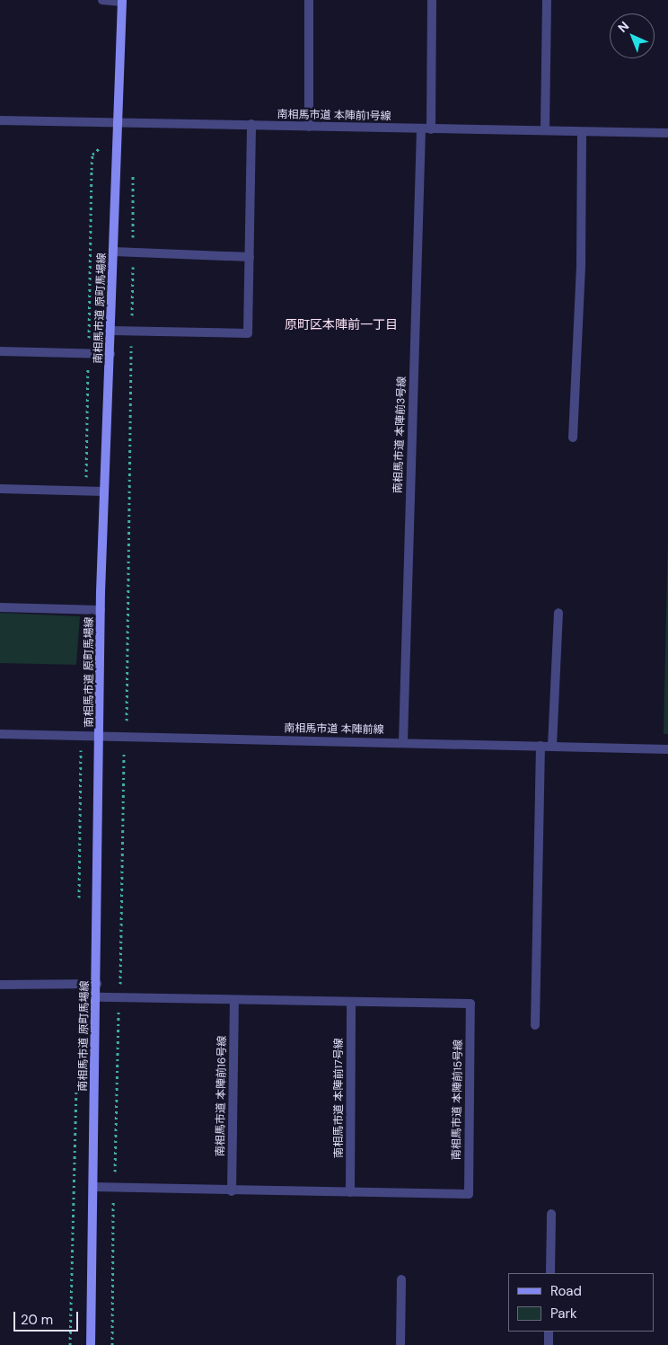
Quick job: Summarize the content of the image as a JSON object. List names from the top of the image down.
{
  "streets": {
    "street": [
      "南相馬市道 本陣前1号線",
      "南相馬市道 原町馬場線",
      "南相馬市道 本陣前3号線",
      "南相馬市道 本陣前線",
      "南相馬市道 本陣前16号線",
      "南相馬市道 本陣前17号線",
      "南相馬市道 本陣前15号線"
    ]
  },
  "crossings": [
    ["南相馬市道 本陣前1号線", "南相馬市道 原町馬場線"],
    ["南相馬市道 本陣前1号線", "南相馬市道 本陣前3号線"],
    ["南相馬市道 原町馬場線", "南相馬市道 本陣前線"],
    ["南相馬市道 原町馬場線", "南相馬市道 本陣前15号線"],
    ["南相馬市道 本陣前3号線", "南相馬市道 本陣前線"],
    ["南相馬市道 本陣前16号線", "南相馬市道 本陣前15号線"],
    ["南相馬市道 本陣前17号線", "南相馬市道 本陣前15号線"]
  ],
  "districts": ["原町区本陣前一丁目"],
  "legend": ["Road", "Park"],
  "scale_bar": "20 m",
  "north": "top left"
}
